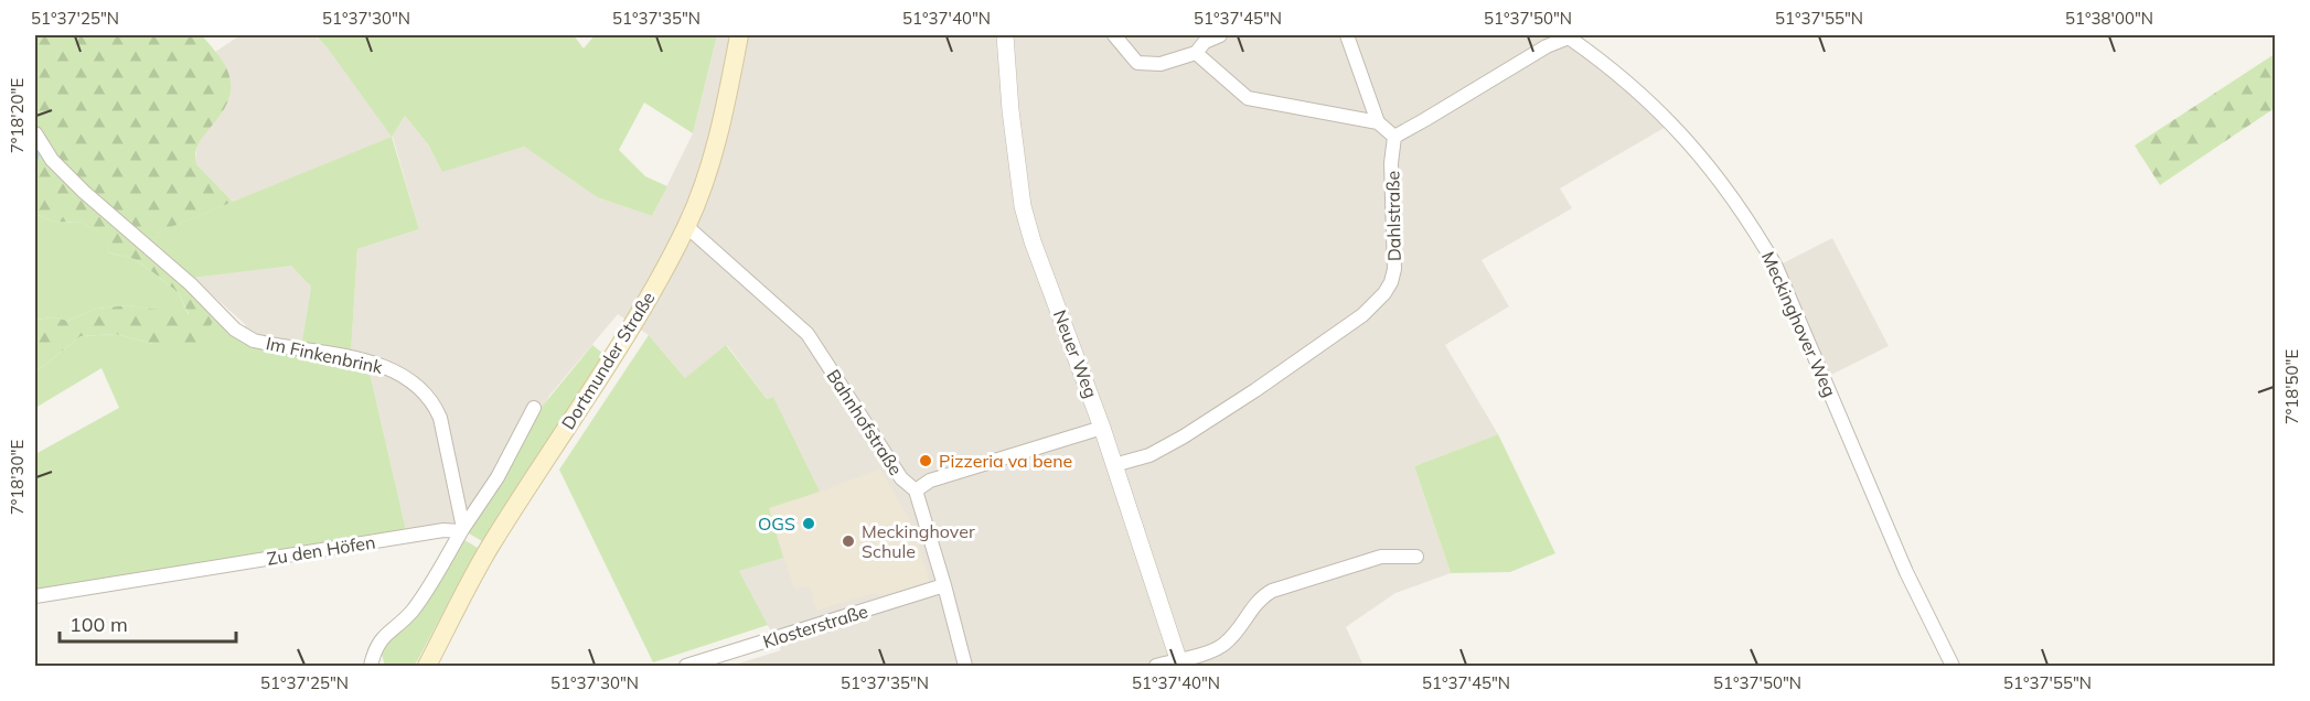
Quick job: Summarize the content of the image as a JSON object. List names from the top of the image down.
{
  "streets": {
    "main road": ["Dortmunder Straße"],
    "street": [
      "Dahlstraße",
      "Meckinghover Weg",
      "Neuer Weg",
      "Im Finkenbrink",
      "Bahnhofstraße",
      "Zu den Höfen",
      "Klosterstraße"
    ]
  },
  "crossings": [
    ["Dahlstraße", "Neuer Weg"],
    ["Im Finkenbrink", "Zu den Höfen"],
    ["Dortmunder Straße", "Bahnhofstraße"],
    ["Bahnhofstraße", "Klosterstraße"]
  ],
  "places": ["Pizzeria va bene", "OGS", "Meckinghover Schule"],
  "scale_bar": "100 m",
  "coordinates": [
    "51°37'25\"N",
    "51°37'30\"N",
    "51°37'35\"N",
    "51°37'40\"N",
    "51°37'45\"N",
    "51°37'50\"N",
    "51°37'55\"N",
    "51°38'00\"N",
    "7°18'20\"E",
    "7°18'50\"E",
    "7°18'30\"E"
  ]
}
